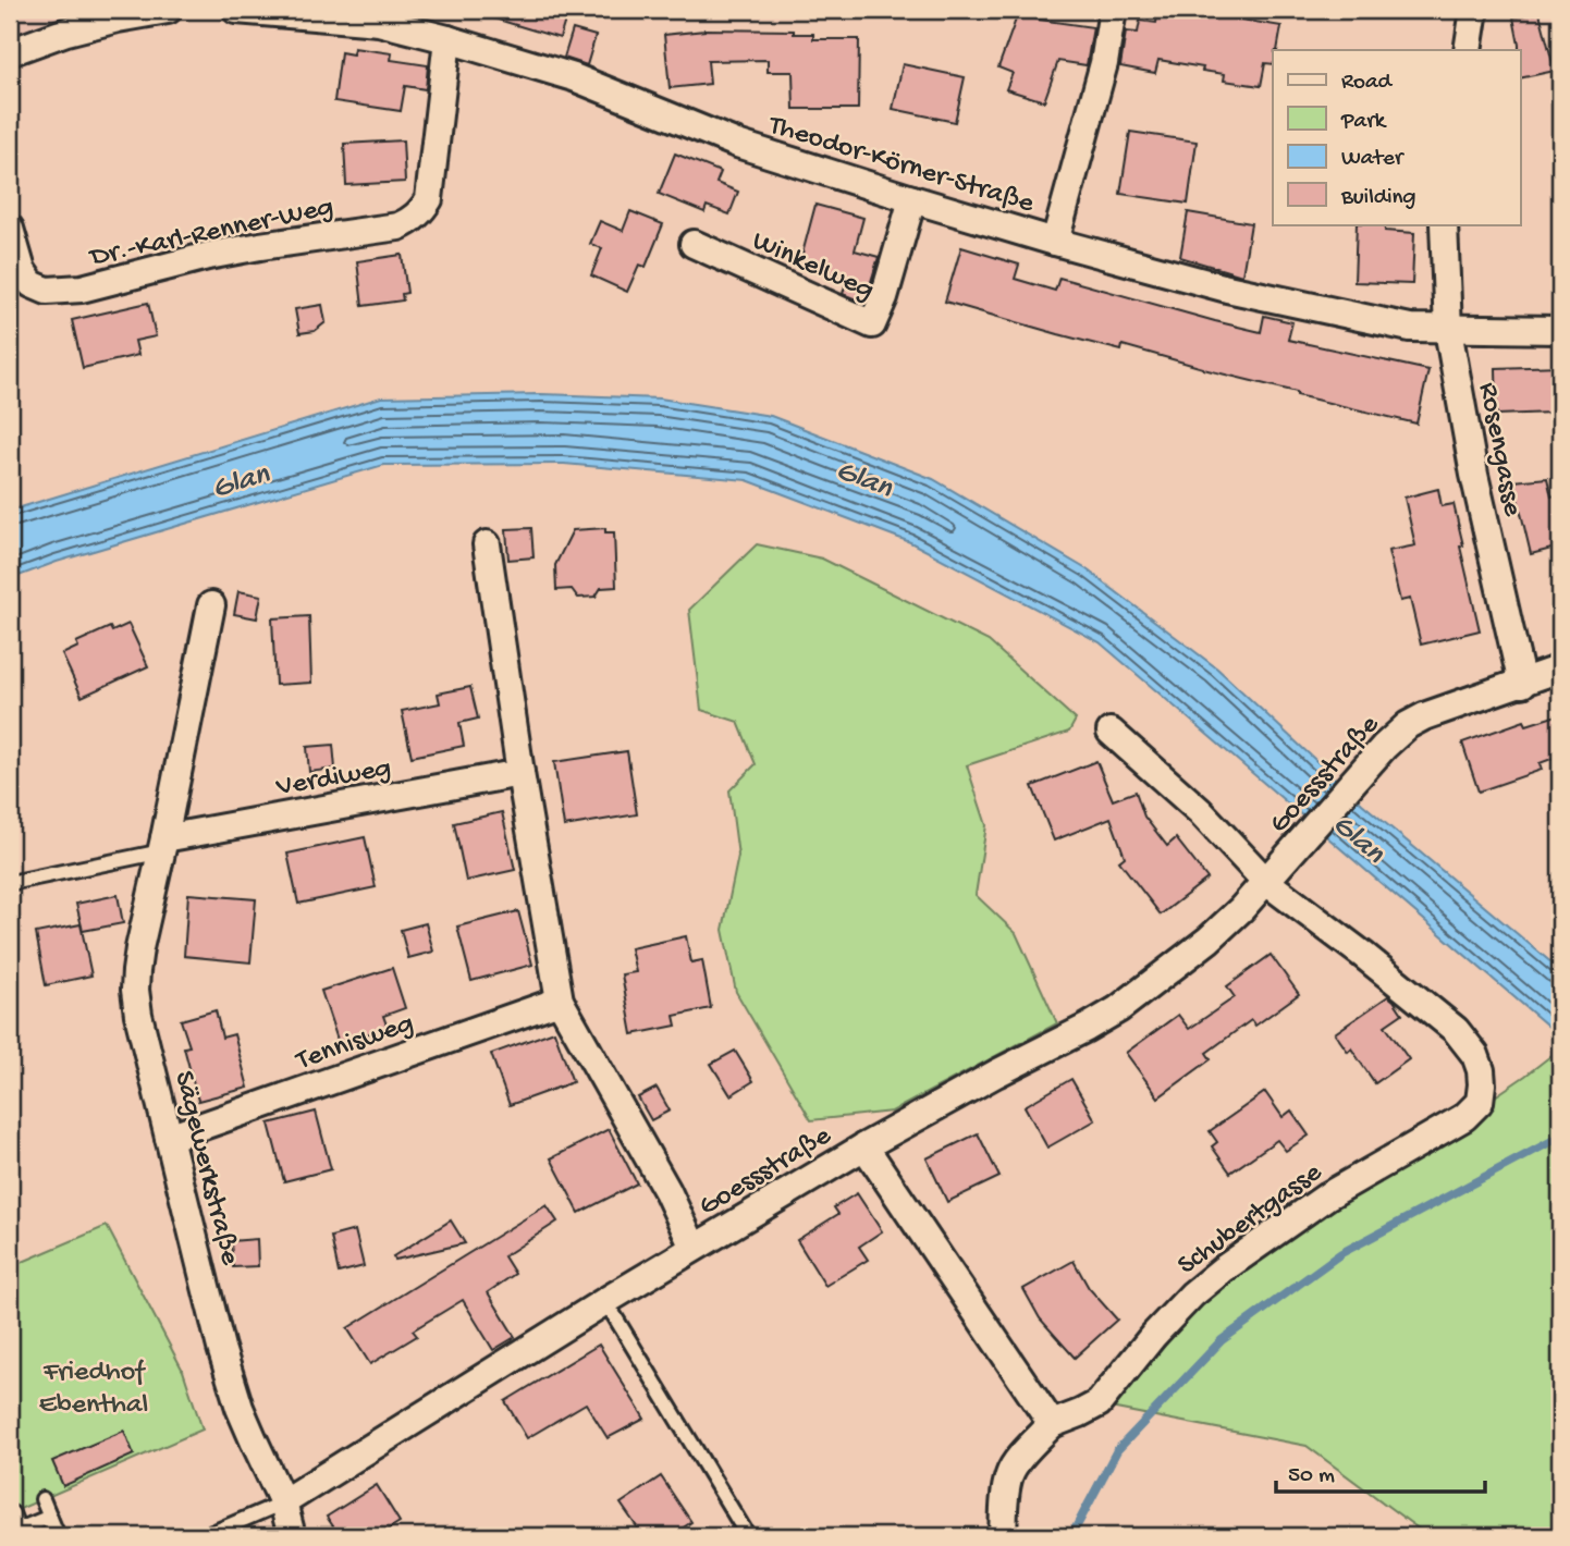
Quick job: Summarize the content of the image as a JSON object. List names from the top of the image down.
{
  "streets": {
    "street": [
      "Theodor-Körner-Straße",
      "Dr.-Karl-Renner-Weg",
      "Winkelweg",
      "Rosengasse",
      "Goessstraße",
      "Verdiweg",
      "Tennisweg",
      "Sägewerkstraße",
      "Schubertgasse"
    ]
  },
  "crossings": [
    ["Theodor-Körner-Straße", "Dr.-Karl-Renner-Weg"],
    ["Theodor-Körner-Straße", "Winkelweg"],
    ["Theodor-Körner-Straße", "Rosengasse"],
    ["Rosengasse", "Goessstraße"],
    ["Goessstraße", "Sägewerkstraße"],
    ["Goessstraße", "Schubertgasse"],
    ["Verdiweg", "Sägewerkstraße"],
    ["Tennisweg", "Sägewerkstraße"]
  ],
  "water": ["Glan"],
  "parks": ["Friedhof Ebenthal"],
  "legend": [
    "Road",
    "Park",
    "Water",
    "Building"
  ],
  "scale_bar": "50 m"
}
